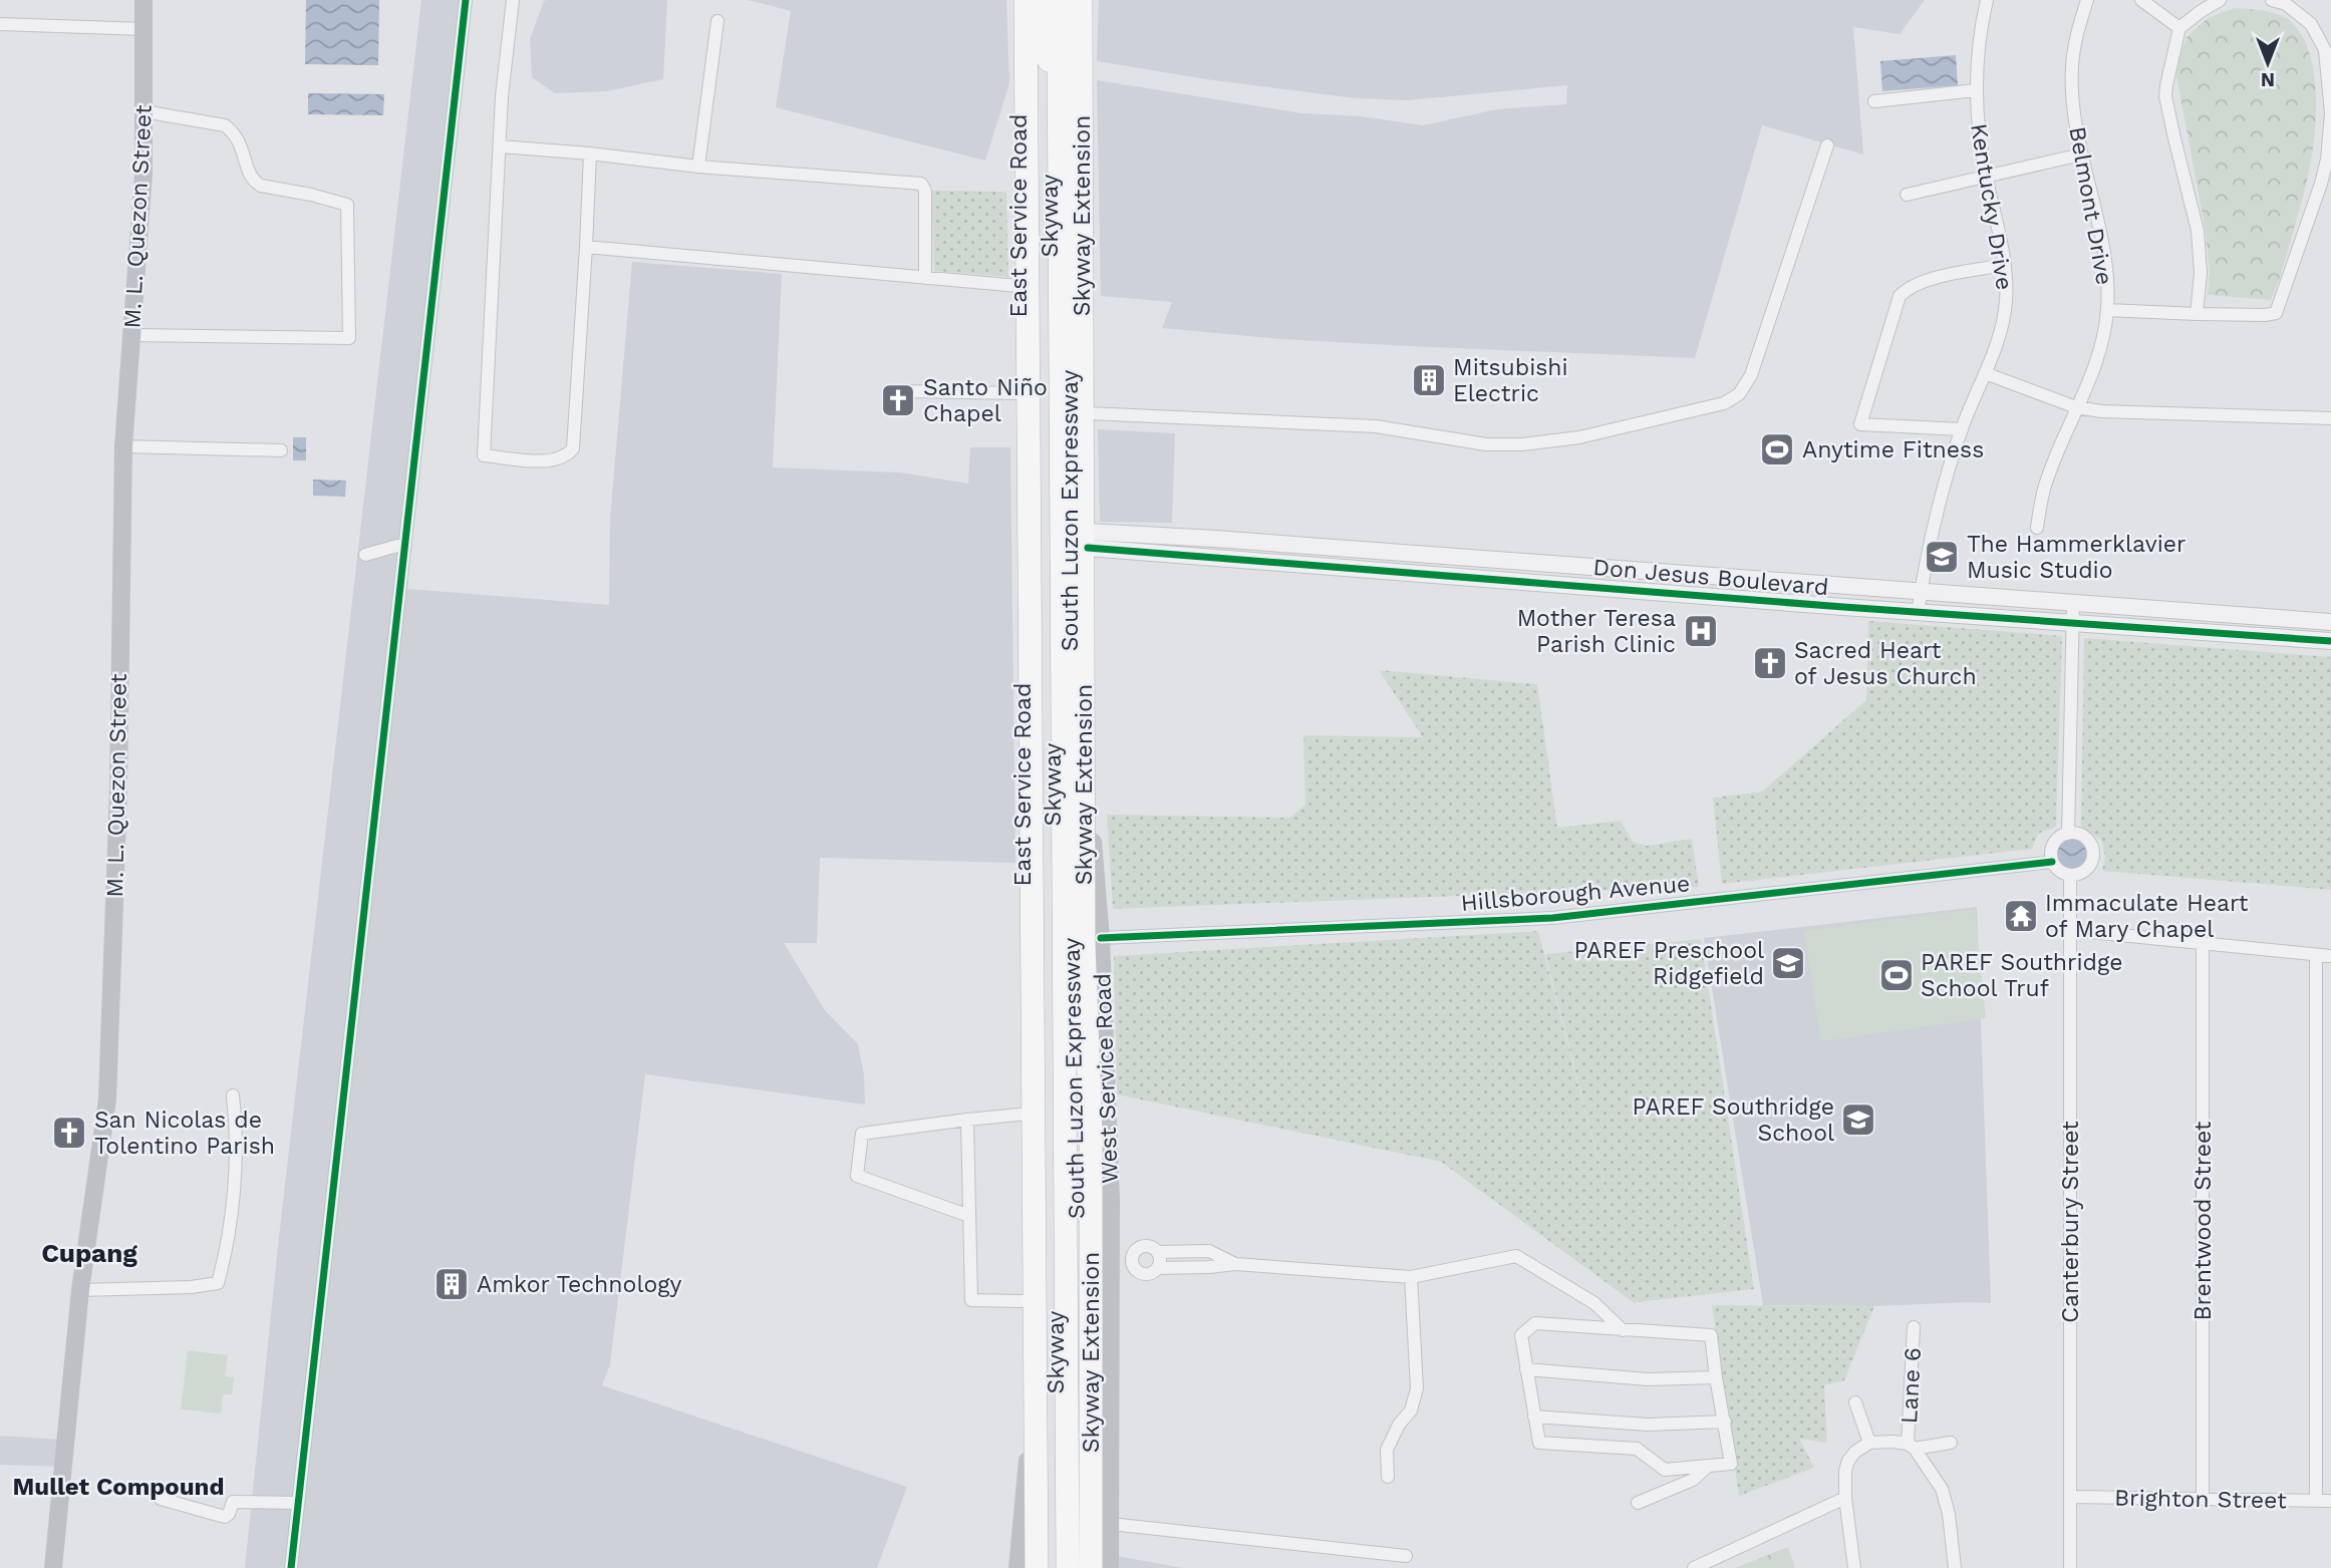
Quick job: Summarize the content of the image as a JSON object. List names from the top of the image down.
{
  "streets": {
    "highway": ["Skyway", "Skyway Extension", "South Luzon Expressway"],
    "main road": ["East Service Road", "M. L. Quezon Street", "West Service Road"],
    "street": [
      "Belmont Drive",
      "Kentucky Drive",
      "Don Jesus Boulevard",
      "Hillsborough Avenue",
      "Brentwood Street",
      "Canterbury Street",
      "Lane 6",
      "Brighton Street"
    ]
  },
  "crossings": [
    ["Kentucky Drive", "Don Jesus Boulevard"],
    ["Skyway Extension", "West Service Road"],
    ["Don Jesus Boulevard", "West Service Road"],
    ["Hillsborough Avenue", "West Service Road"],
    ["Hillsborough Avenue", "Canterbury Street"],
    ["Brentwood Street", "Brighton Street"],
    ["Canterbury Street", "Brighton Street"]
  ],
  "districts": ["Cupang", "Mullet Compound"],
  "places": {
    "building": ["Mitsubishi Electric", "Amkor Technology"],
    "church": ["Santo Niño Chapel", "Sacred Heart of Jesus Church", "San Nicolas de Tolentino Parish"],
    "sports": ["Anytime Fitness", "PAREF Southridge School Truf"],
    "school or university": ["The Hammerklavier Music Studio", "PAREF Preschool Ridgefield", "PAREF Southridge School"],
    "hospital": ["Mother Teresa Parish Clinic"],
    "temple": ["Immaculate Heart of Mary Chapel"]
  },
  "north": "bottom"
}
